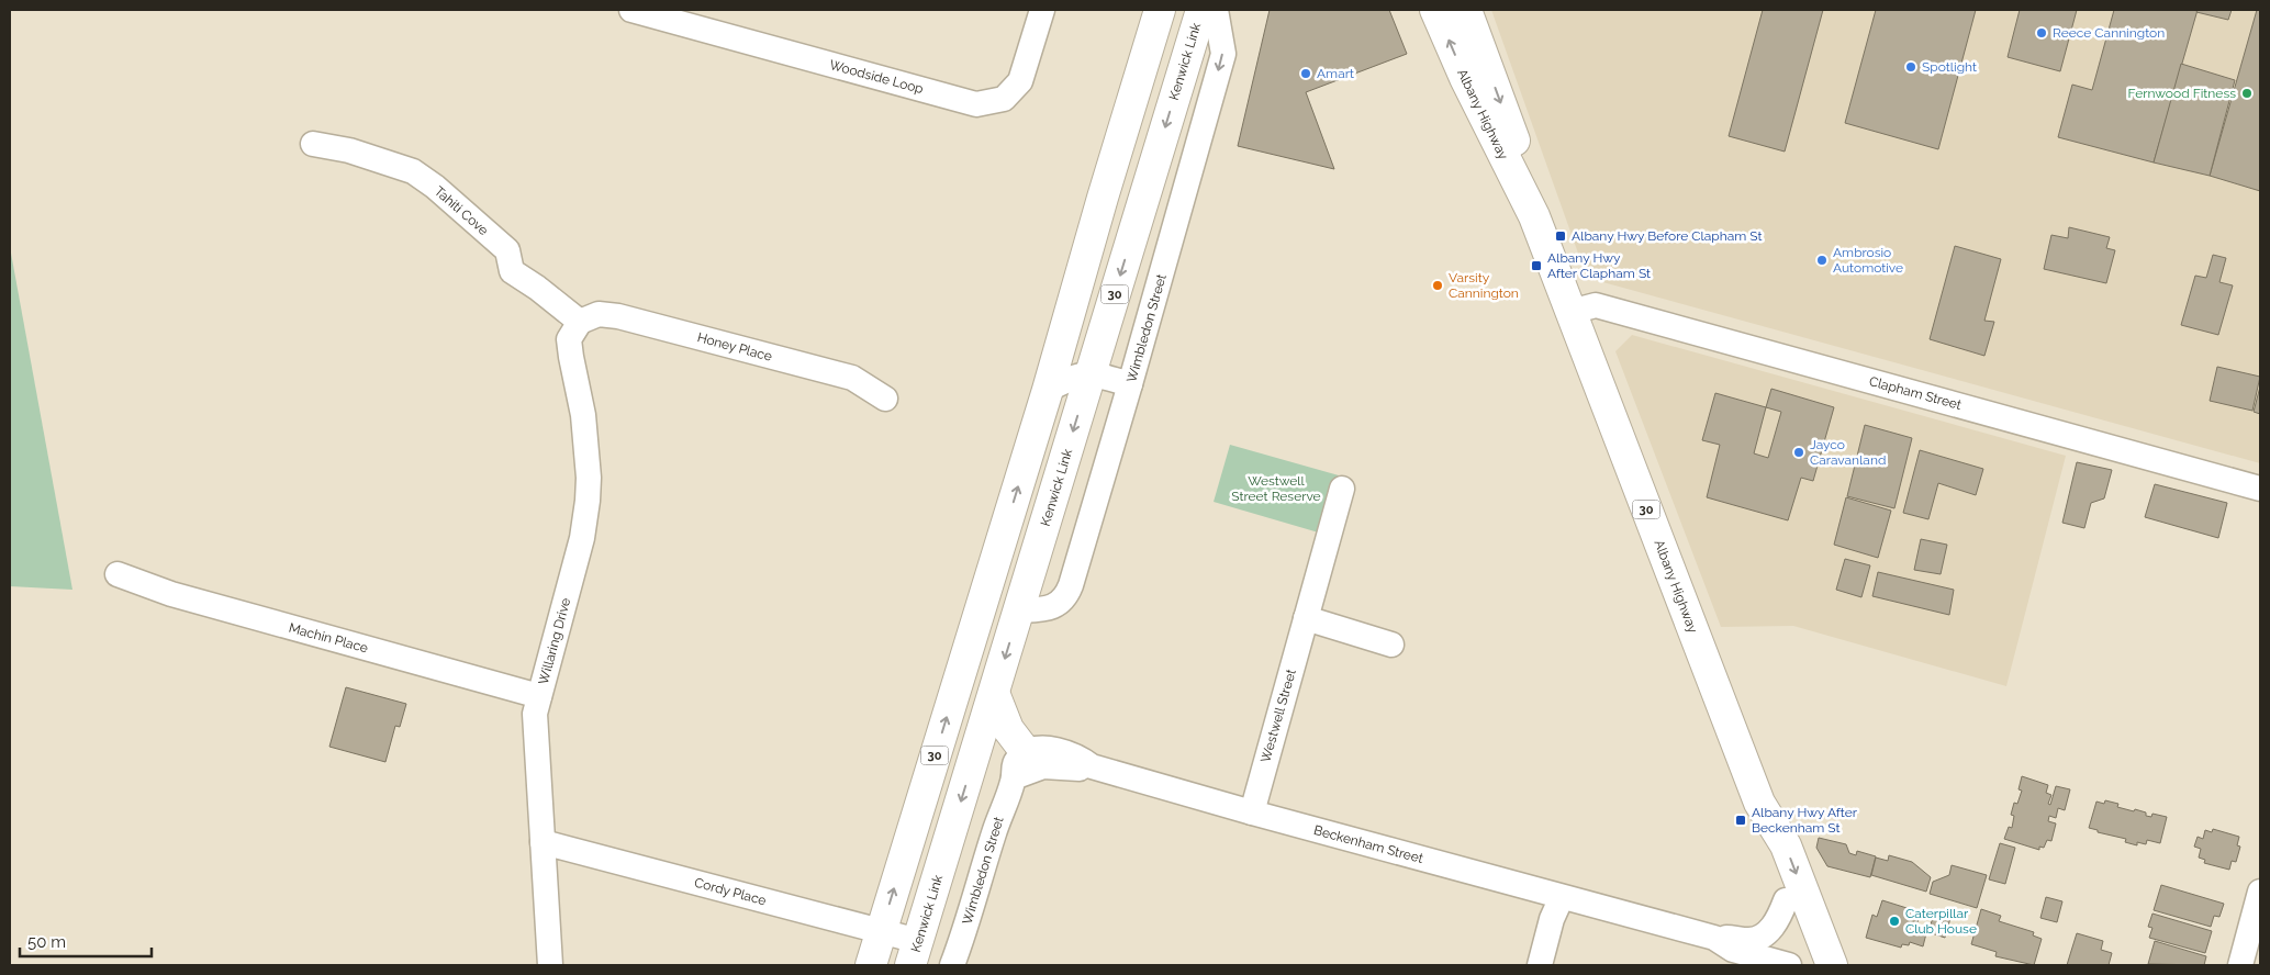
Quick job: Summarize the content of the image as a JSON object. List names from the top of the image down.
{
  "streets": {
    "highway": ["Kenwick Link", "Albany Highway", "30"],
    "street": [
      "Woodside Loop",
      "Tahiti Cove",
      "Wimbledon Street",
      "Honey Place",
      "Clapham Street",
      "Machin Place",
      "Willaring Drive",
      "Westwell Street",
      "Beckenham Street",
      "Cordy Place"
    ]
  },
  "crossings": [
    ["Kenwick Link", "Wimbledon Street"],
    ["Kenwick Link", "Cordy Place"],
    ["Albany Highway", "Clapham Street"],
    ["Albany Highway", "Beckenham Street"],
    ["Tahiti Cove", "Honey Place"],
    ["Tahiti Cove", "Willaring Drive"],
    ["30", "Cordy Place"],
    ["Wimbledon Street", "Beckenham Street"],
    ["Honey Place", "Willaring Drive"],
    ["Machin Place", "Willaring Drive"],
    ["Willaring Drive", "Cordy Place"],
    ["Westwell Street", "Beckenham Street"]
  ],
  "one_way": ["Wimbledon Street"],
  "parks": ["Westwell Street Reserve"],
  "places": {
    "other": [
      "Reece Cannington",
      "Spotlight",
      "Amart",
      "Fernwood Fitness",
      "Ambrosio Automotive",
      "Varsity Cannington",
      "Jayco Caravanland",
      "Caterpillar Club House"
    ],
    "transit": ["Albany Hwy Before Clapham St", "Albany Hwy After Clapham St", "Albany Hwy After Beckenham St"]
  },
  "scale_bar": "50 m"
}
